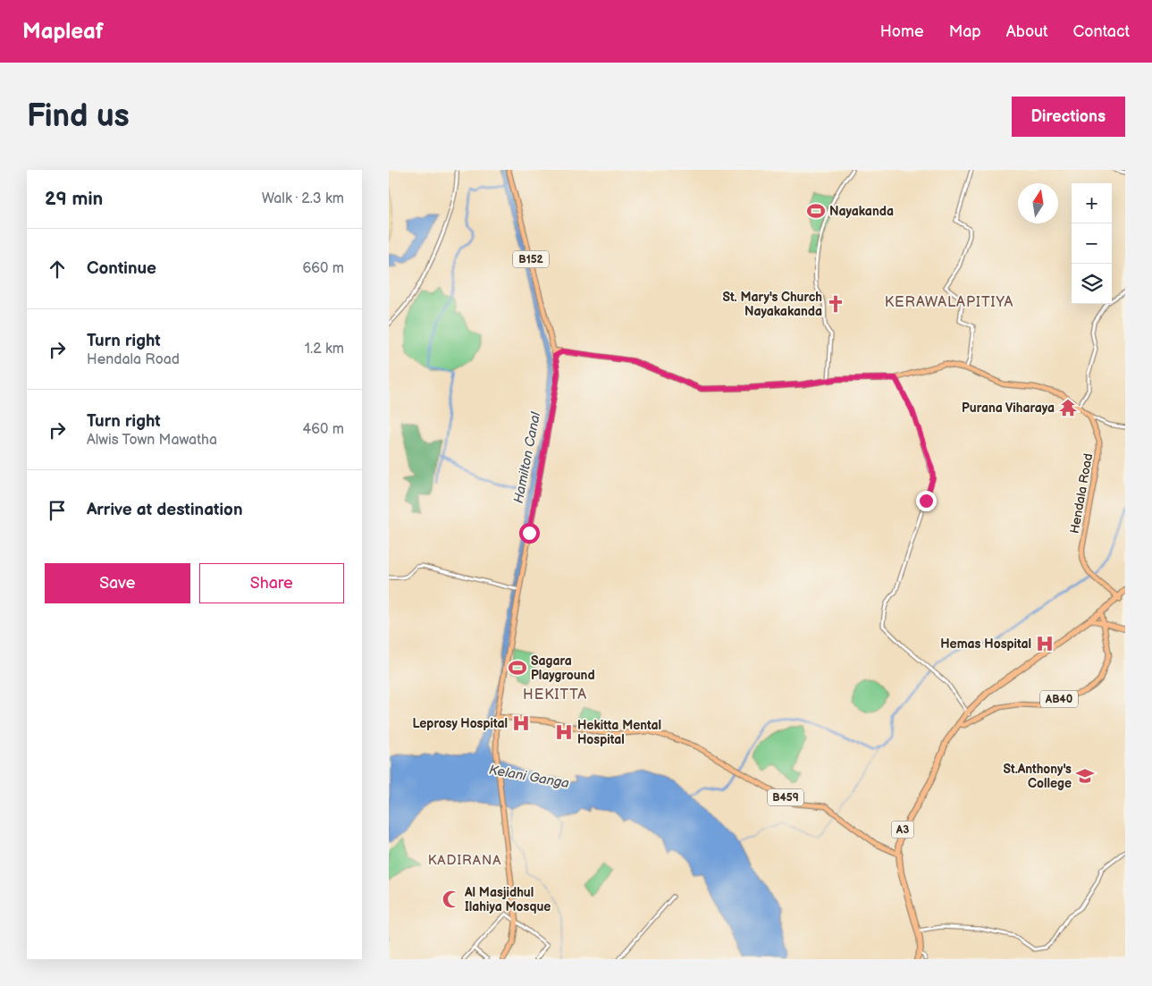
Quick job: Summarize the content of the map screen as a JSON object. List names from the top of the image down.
{
  "streets": {
    "highway": ["A3"],
    "main road": [
      "B152",
      "Hendala Road",
      "AB40",
      "B459"
    ]
  },
  "crossings": [
    ["B152", "Hendala Road"],
    ["B152", "B459"],
    ["Hendala Road", "A3"],
    ["AB40", "A3"],
    ["B459", "A3"]
  ],
  "districts": ["KERAWALAPITIYA", "HEKITTA", "KADIRANA"],
  "water": ["Hamilton Canal", "Kelani Ganga"],
  "places": {
    "sports": ["Nayakanda", "Sagara Playground"],
    "church": ["St. Mary's Church Nayakakanda"],
    "temple": ["Purana Viharaya"],
    "hospital": ["Hemas Hospital", "Leprosy Hospital", "Hekitta Mental Hospital"],
    "school or university": ["St.Anthony's College"],
    "mosque": ["Al Masjidhul Ilahiya Mosque"]
  },
  "north": "top",
  "page": {
    "header": "Mapleaf",
    "nav": [
      "Home",
      "Map",
      "About",
      "Contact"
    ],
    "buttons": [
      "Directions",
      ["Save", "Share"]
    ],
    "title": "Find us",
    "heading": ["29 min", "Walk · 2.3 km"],
    "map_buttons": ["+", "−"],
    "list": [
      ["Continue", "660 m"],
      ["Turn right", "Hendala Road", "1.2 km"],
      ["Turn right", "Alwis Town Mawatha", "460 m"],
      "Arrive at destination"
    ]
  }
}
